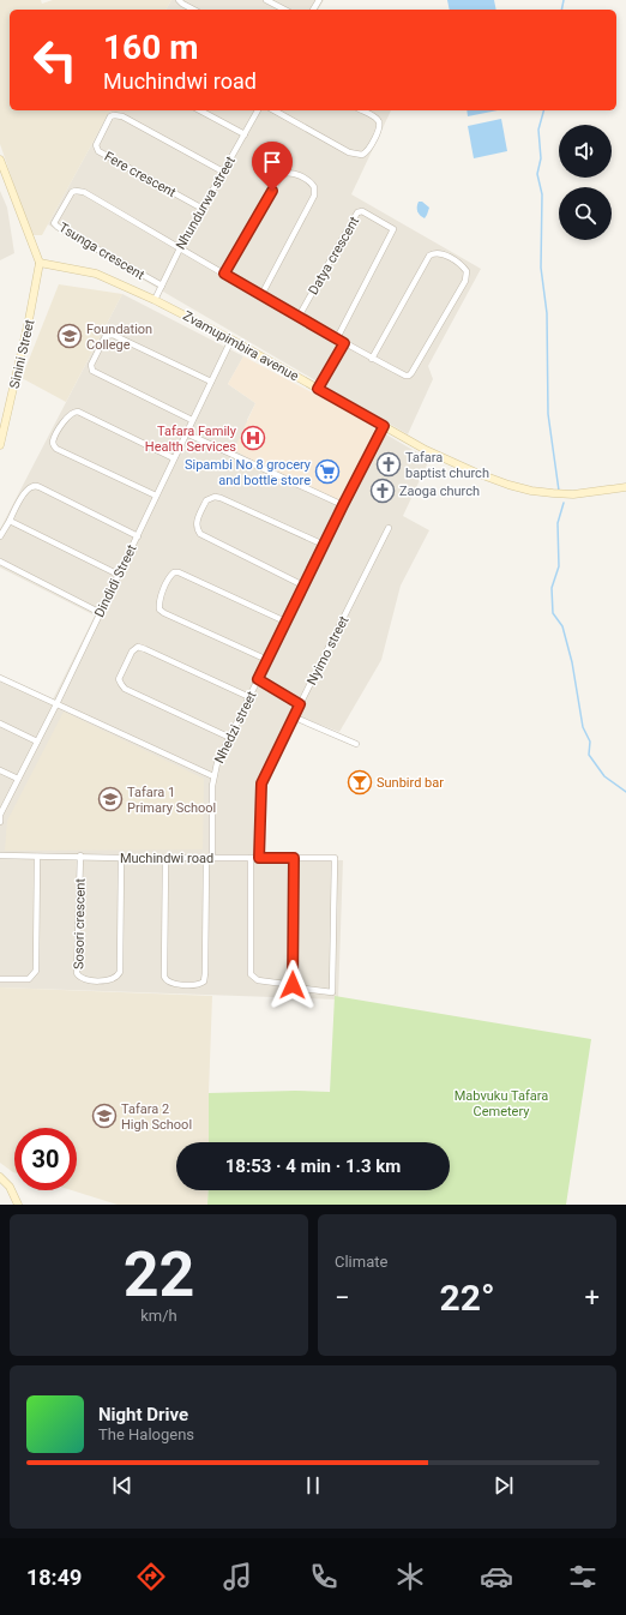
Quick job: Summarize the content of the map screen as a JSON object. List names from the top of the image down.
{
  "streets": {
    "street": [
      "Fere crescent",
      "Nhundurwa street",
      "Tsunga crescent",
      "Datya crescent",
      "Zvamupimbira avenue",
      "Sinini Street",
      "Dindidi Street",
      "Nyimo street",
      "Nhedzi street",
      "Muchindwi road",
      "Sosori crescent"
    ]
  },
  "crossings": [
    ["Fere crescent", "Nhundurwa street"],
    ["Nhundurwa street", "Tsunga crescent"],
    ["Nhundurwa street", "Zvamupimbira avenue"],
    ["Zvamupimbira avenue", "Sinini Street"],
    ["Zvamupimbira avenue", "Dindidi Street"],
    ["Zvamupimbira avenue", "Nhedzi street"],
    ["Nyimo street", "Muchindwi road"],
    ["Nhedzi street", "Muchindwi road"],
    ["Muchindwi road", "Sosori crescent"]
  ],
  "parks": ["Mabvuku Tafara Cemetery"],
  "places": {
    "school or university": ["Foundation College", "Tafara 1 Primary School", "Tafara 2 High School"],
    "hospital": ["Tafara Family Health Services"],
    "church": ["Tafara baptist church", "Zaoga church"],
    "supermarket": ["Sipambi No 8 grocery and bottle store"],
    "bar": ["Sunbird bar"]
  },
  "page": {
    "turn": ["160 m", "Muchindwi road"],
    "limit": "30",
    "trip": "18:53 · 4 min · 1.3 km",
    "tile": [
      ["22", "km/h"],
      "Climate"
    ],
    "heat": ["−", "22°", "+"],
    "song": ["Night Drive", "The Halogens"],
    "tabs": "18:49"
  }
}
